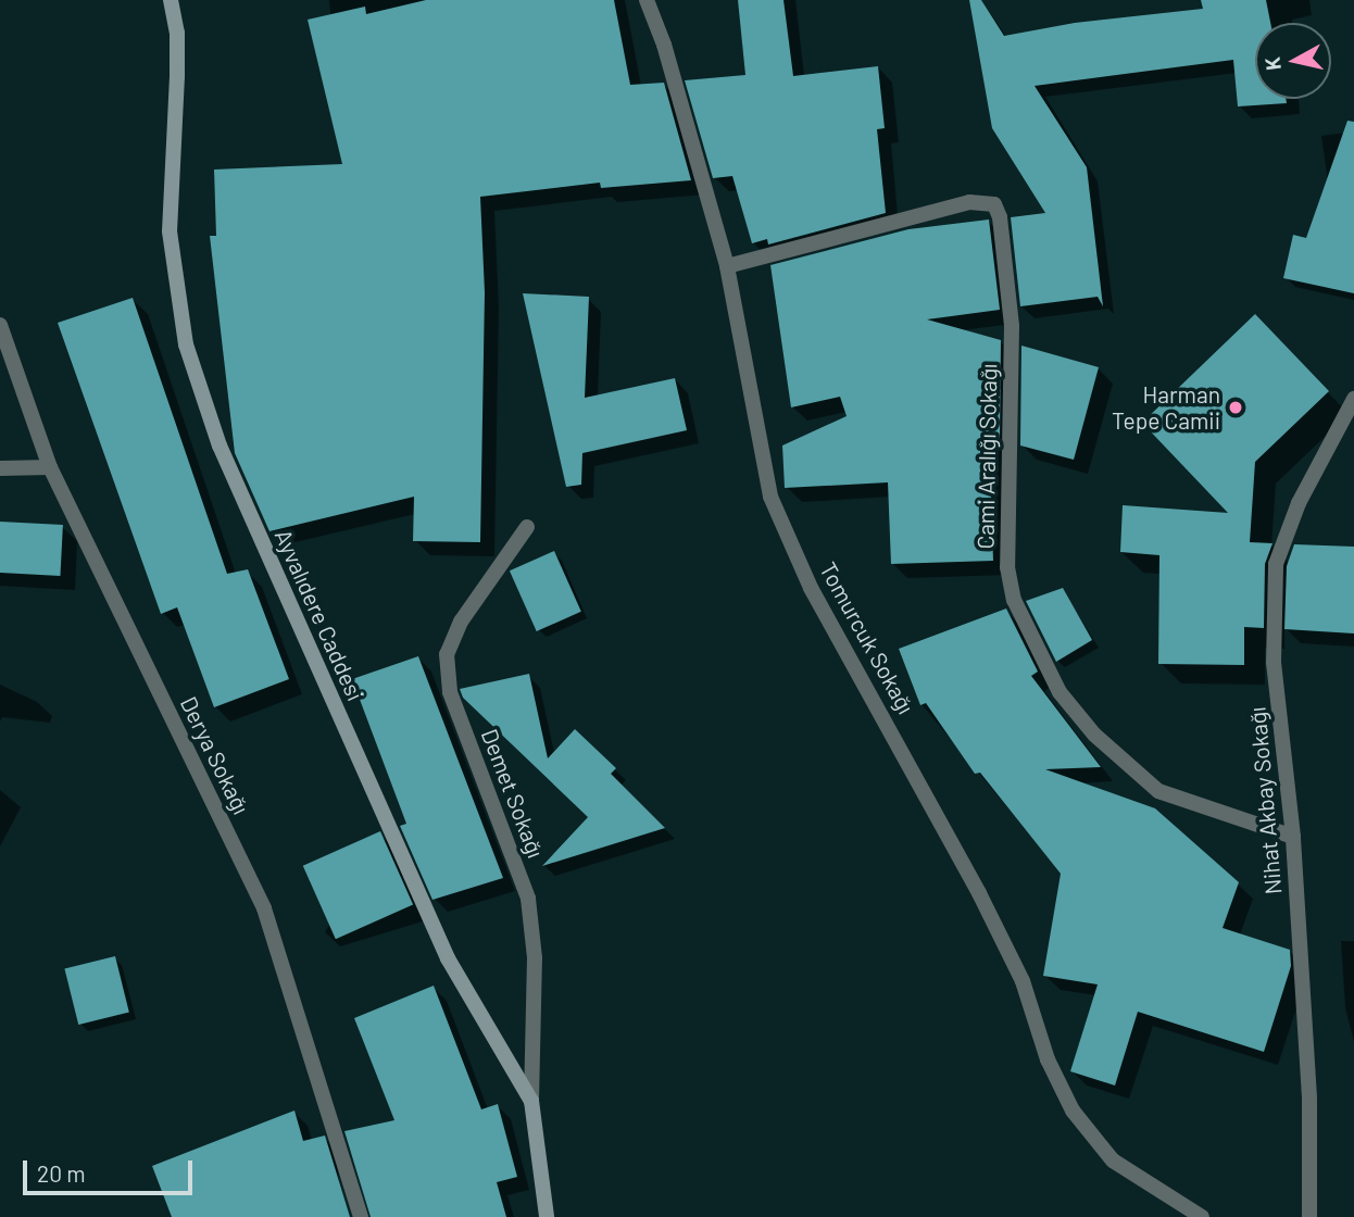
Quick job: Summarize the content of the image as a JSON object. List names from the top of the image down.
{
  "streets": {
    "street": [
      "Cami Aralığı Sokağı",
      "Ayvalıdere Caddesi",
      "Tomurcuk Sokağı",
      "Derya Sokağı",
      "Demet Sokağı",
      "Nihat Akbay Sokağı"
    ]
  },
  "crossings": [
    ["Cami Aralığı Sokağı", "Tomurcuk Sokağı"],
    ["Cami Aralığı Sokağı", "Nihat Akbay Sokağı"],
    ["Ayvalıdere Caddesi", "Demet Sokağı"]
  ],
  "places": ["Harman Tepe Camii"],
  "scale_bar": "20 m",
  "north": "left"
}
